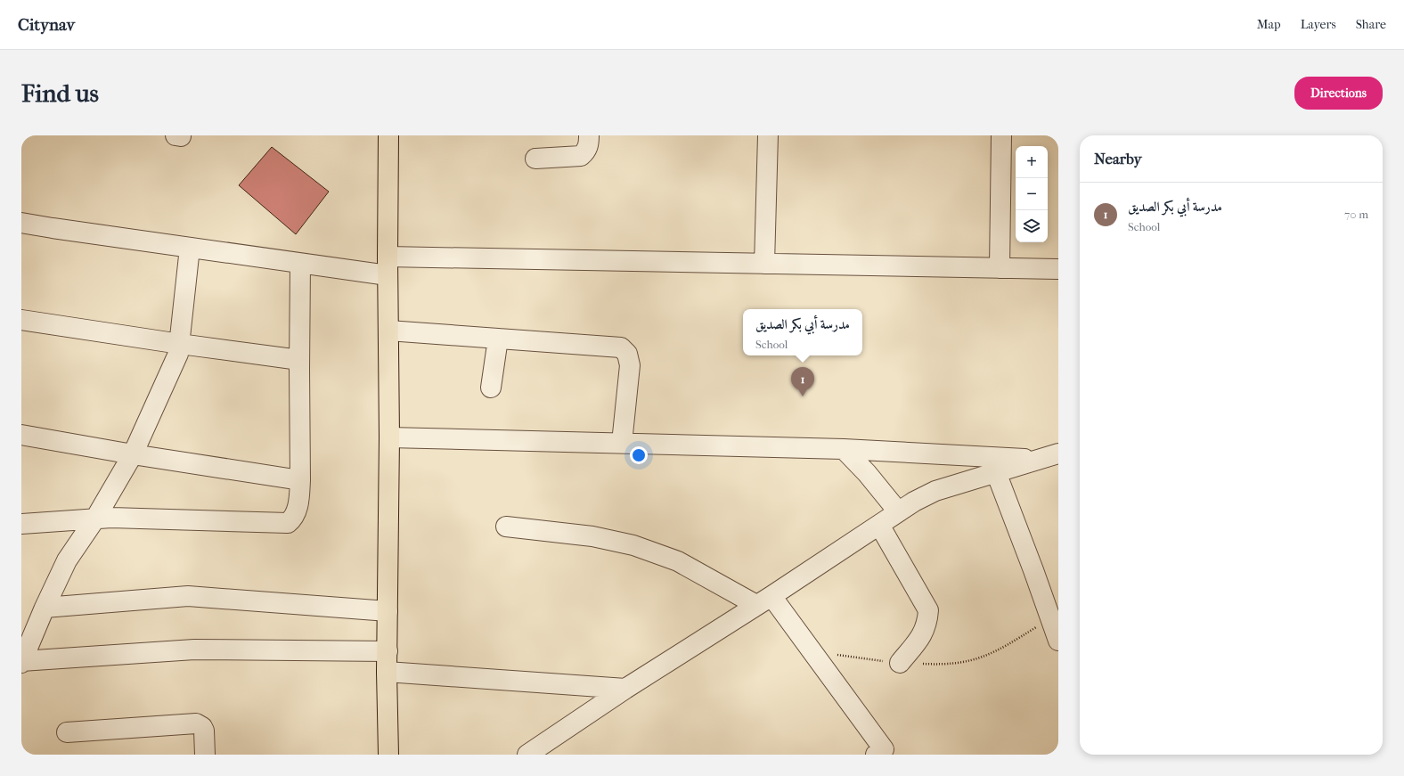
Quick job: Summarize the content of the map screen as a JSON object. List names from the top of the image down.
{
  "page": {
    "header": "Citynav",
    "nav": ["Map", "Layers", "Share"],
    "buttons": "Directions",
    "title": "Find us",
    "heading": "Nearby",
    "map_buttons": ["+", "−"],
    "list": [
      {
        "mark": "1",
        "name": "مدرسة أبي بكر الصديق",
        "note": "School",
        "value": "70 m"
      }
    ],
    "popup": ["مدرسة أبي بكر الصديق", "School"],
    "pins": "1"
  }
}
